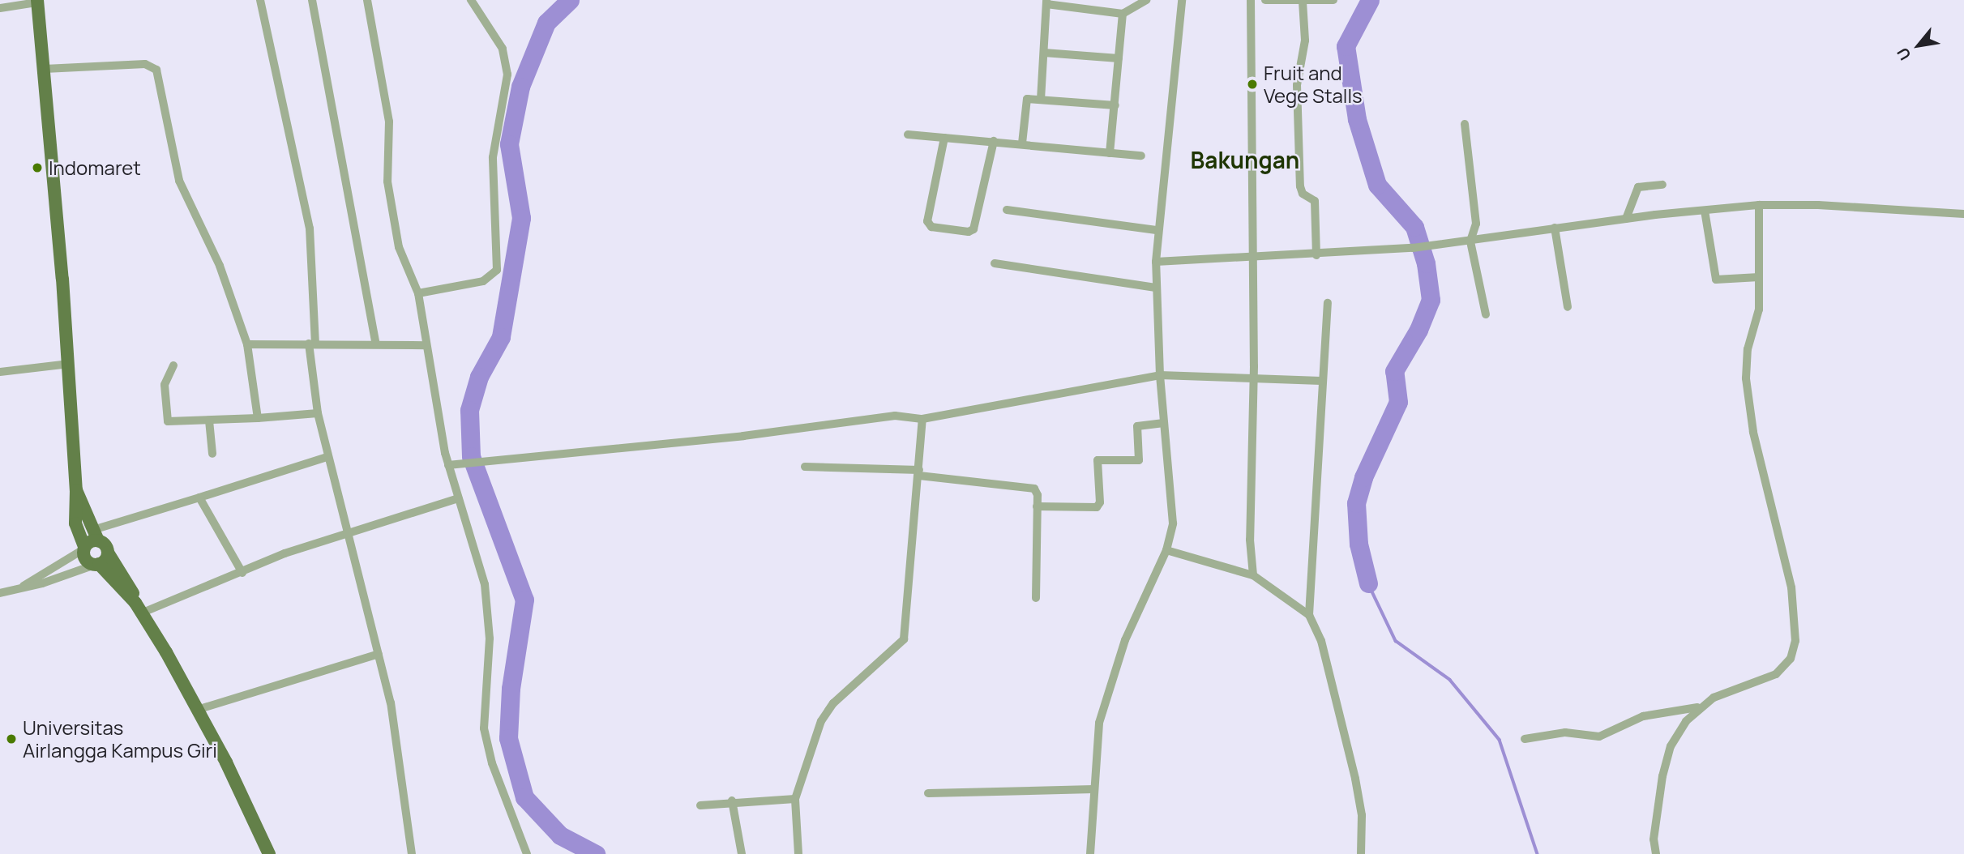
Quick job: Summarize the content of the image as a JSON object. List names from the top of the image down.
{
  "districts": ["Bakungan"],
  "places": ["Fruit and Vege Stalls", "Indomaret", "Universitas Airlangga Kampus Giri"],
  "north": "bottom left"
}
